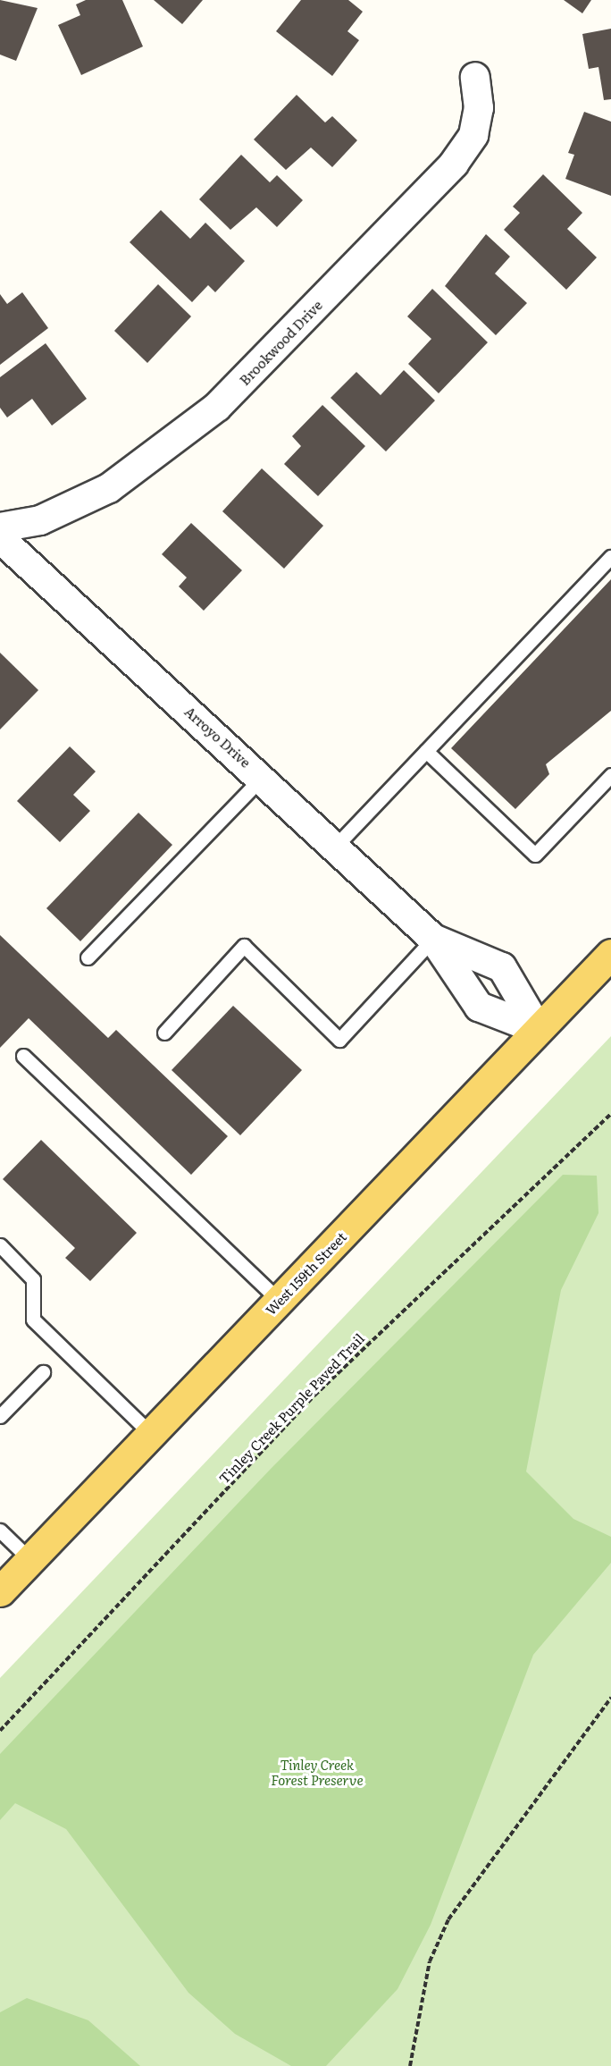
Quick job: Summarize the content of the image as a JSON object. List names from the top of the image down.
{
  "streets": {
    "main road": ["West 159th Street"],
    "street": ["Brookwood Drive", "Arroyo Drive"],
    "path": ["Tinley Creek Purple Paved Trail"]
  },
  "crossings": [
    ["Arroyo Drive", "West 159th Street"]
  ],
  "parks": ["Tinley Creek Forest Preserve"]
}
